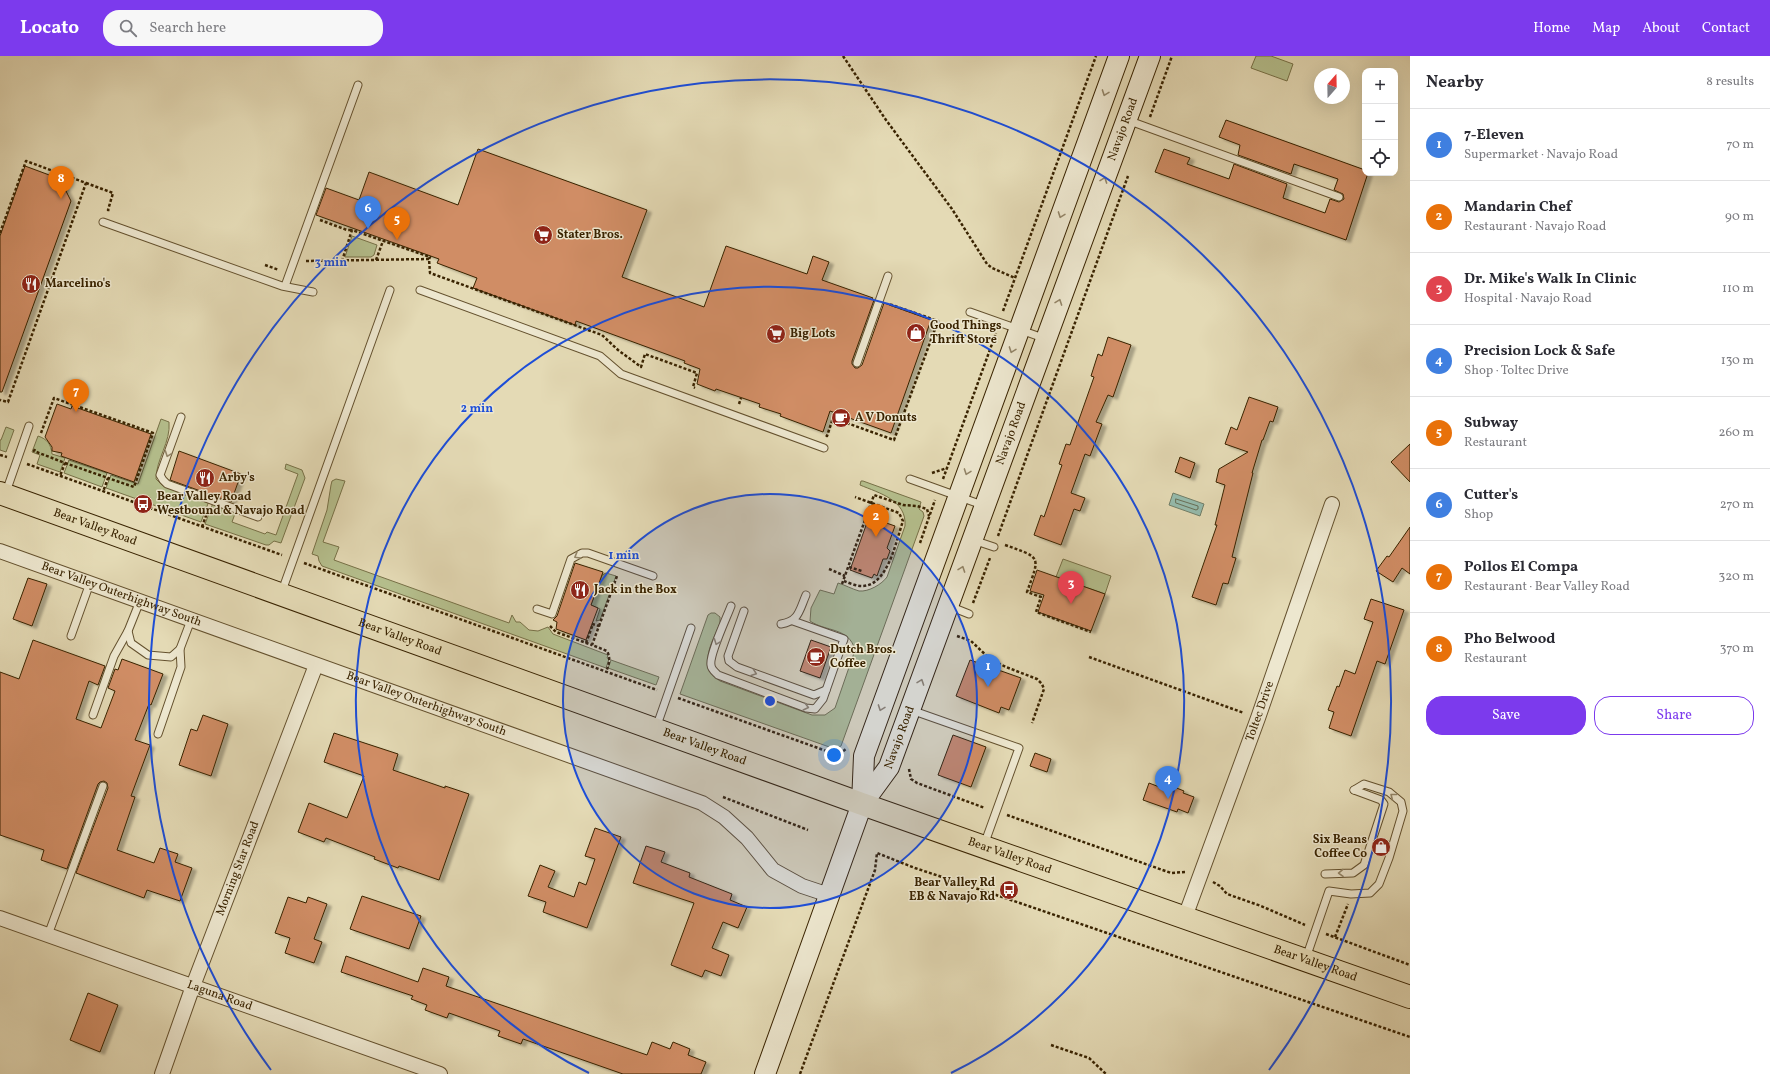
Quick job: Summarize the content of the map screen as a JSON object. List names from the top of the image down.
{
  "streets": {
    "main road": ["Navajo Road", "Bear Valley Road"],
    "street": [
      "Bear Valley Outerhighway South",
      "Toltec Drive",
      "Morning Star Road",
      "Laguna Road"
    ]
  },
  "crossings": [
    ["Navajo Road", "Bear Valley Road"],
    ["Navajo Road", "Bear Valley Outerhighway South"],
    ["Bear Valley Road", "Toltec Drive"],
    ["Bear Valley Outerhighway South", "Morning Star Road"],
    ["Morning Star Road", "Laguna Road"]
  ],
  "places": {
    "supermarket": ["Stater Bros.", "Big Lots"],
    "restaurant": ["Marcelino's", "Arby's", "Jack in the Box"],
    "shop": ["Good Things Thrift Store", "Six Beans Coffee Co"],
    "cafe": ["A V Donuts", "Dutch Bros. Coffee"],
    "bus stop": ["Bear Valley Road Westbound & Navajo Road", "Bear Valley Rd EB & Navajo Rd"]
  },
  "north": "top",
  "page": {
    "header": "Locato",
    "search": "Search here",
    "nav": [
      "Home",
      "Map",
      "About",
      "Contact"
    ],
    "heading": ["Nearby", "8 results"],
    "map_buttons": ["+", "−"],
    "list": [
      {
        "mark": "1",
        "name": "7-Eleven",
        "note": "Supermarket · Navajo Road",
        "value": "70 m"
      },
      {
        "mark": "2",
        "name": "Mandarin Chef",
        "note": "Restaurant · Navajo Road",
        "value": "90 m"
      },
      {
        "mark": "3",
        "name": "Dr. Mike's Walk In Clinic",
        "note": "Hospital · Navajo Road",
        "value": "110 m"
      },
      {
        "mark": "4",
        "name": "Precision Lock & Safe",
        "note": "Shop · Toltec Drive",
        "value": "130 m"
      },
      {
        "mark": "5",
        "name": "Subway",
        "note": "Restaurant",
        "value": "260 m"
      },
      {
        "mark": "6",
        "name": "Cutter's",
        "note": "Shop",
        "value": "270 m"
      },
      {
        "mark": "7",
        "name": "Pollos El Compa",
        "note": "Restaurant · Bear Valley Road",
        "value": "320 m"
      },
      {
        "mark": "8",
        "name": "Pho Belwood",
        "note": "Restaurant",
        "value": "370 m"
      }
    ],
    "pins": [
      "8",
      "6",
      "5",
      "7",
      "2",
      "3",
      "1",
      "4"
    ],
    "buttons": ["Save", "Share"]
  },
  "rings": ["3 min", "2 min", "1 min"]
}
